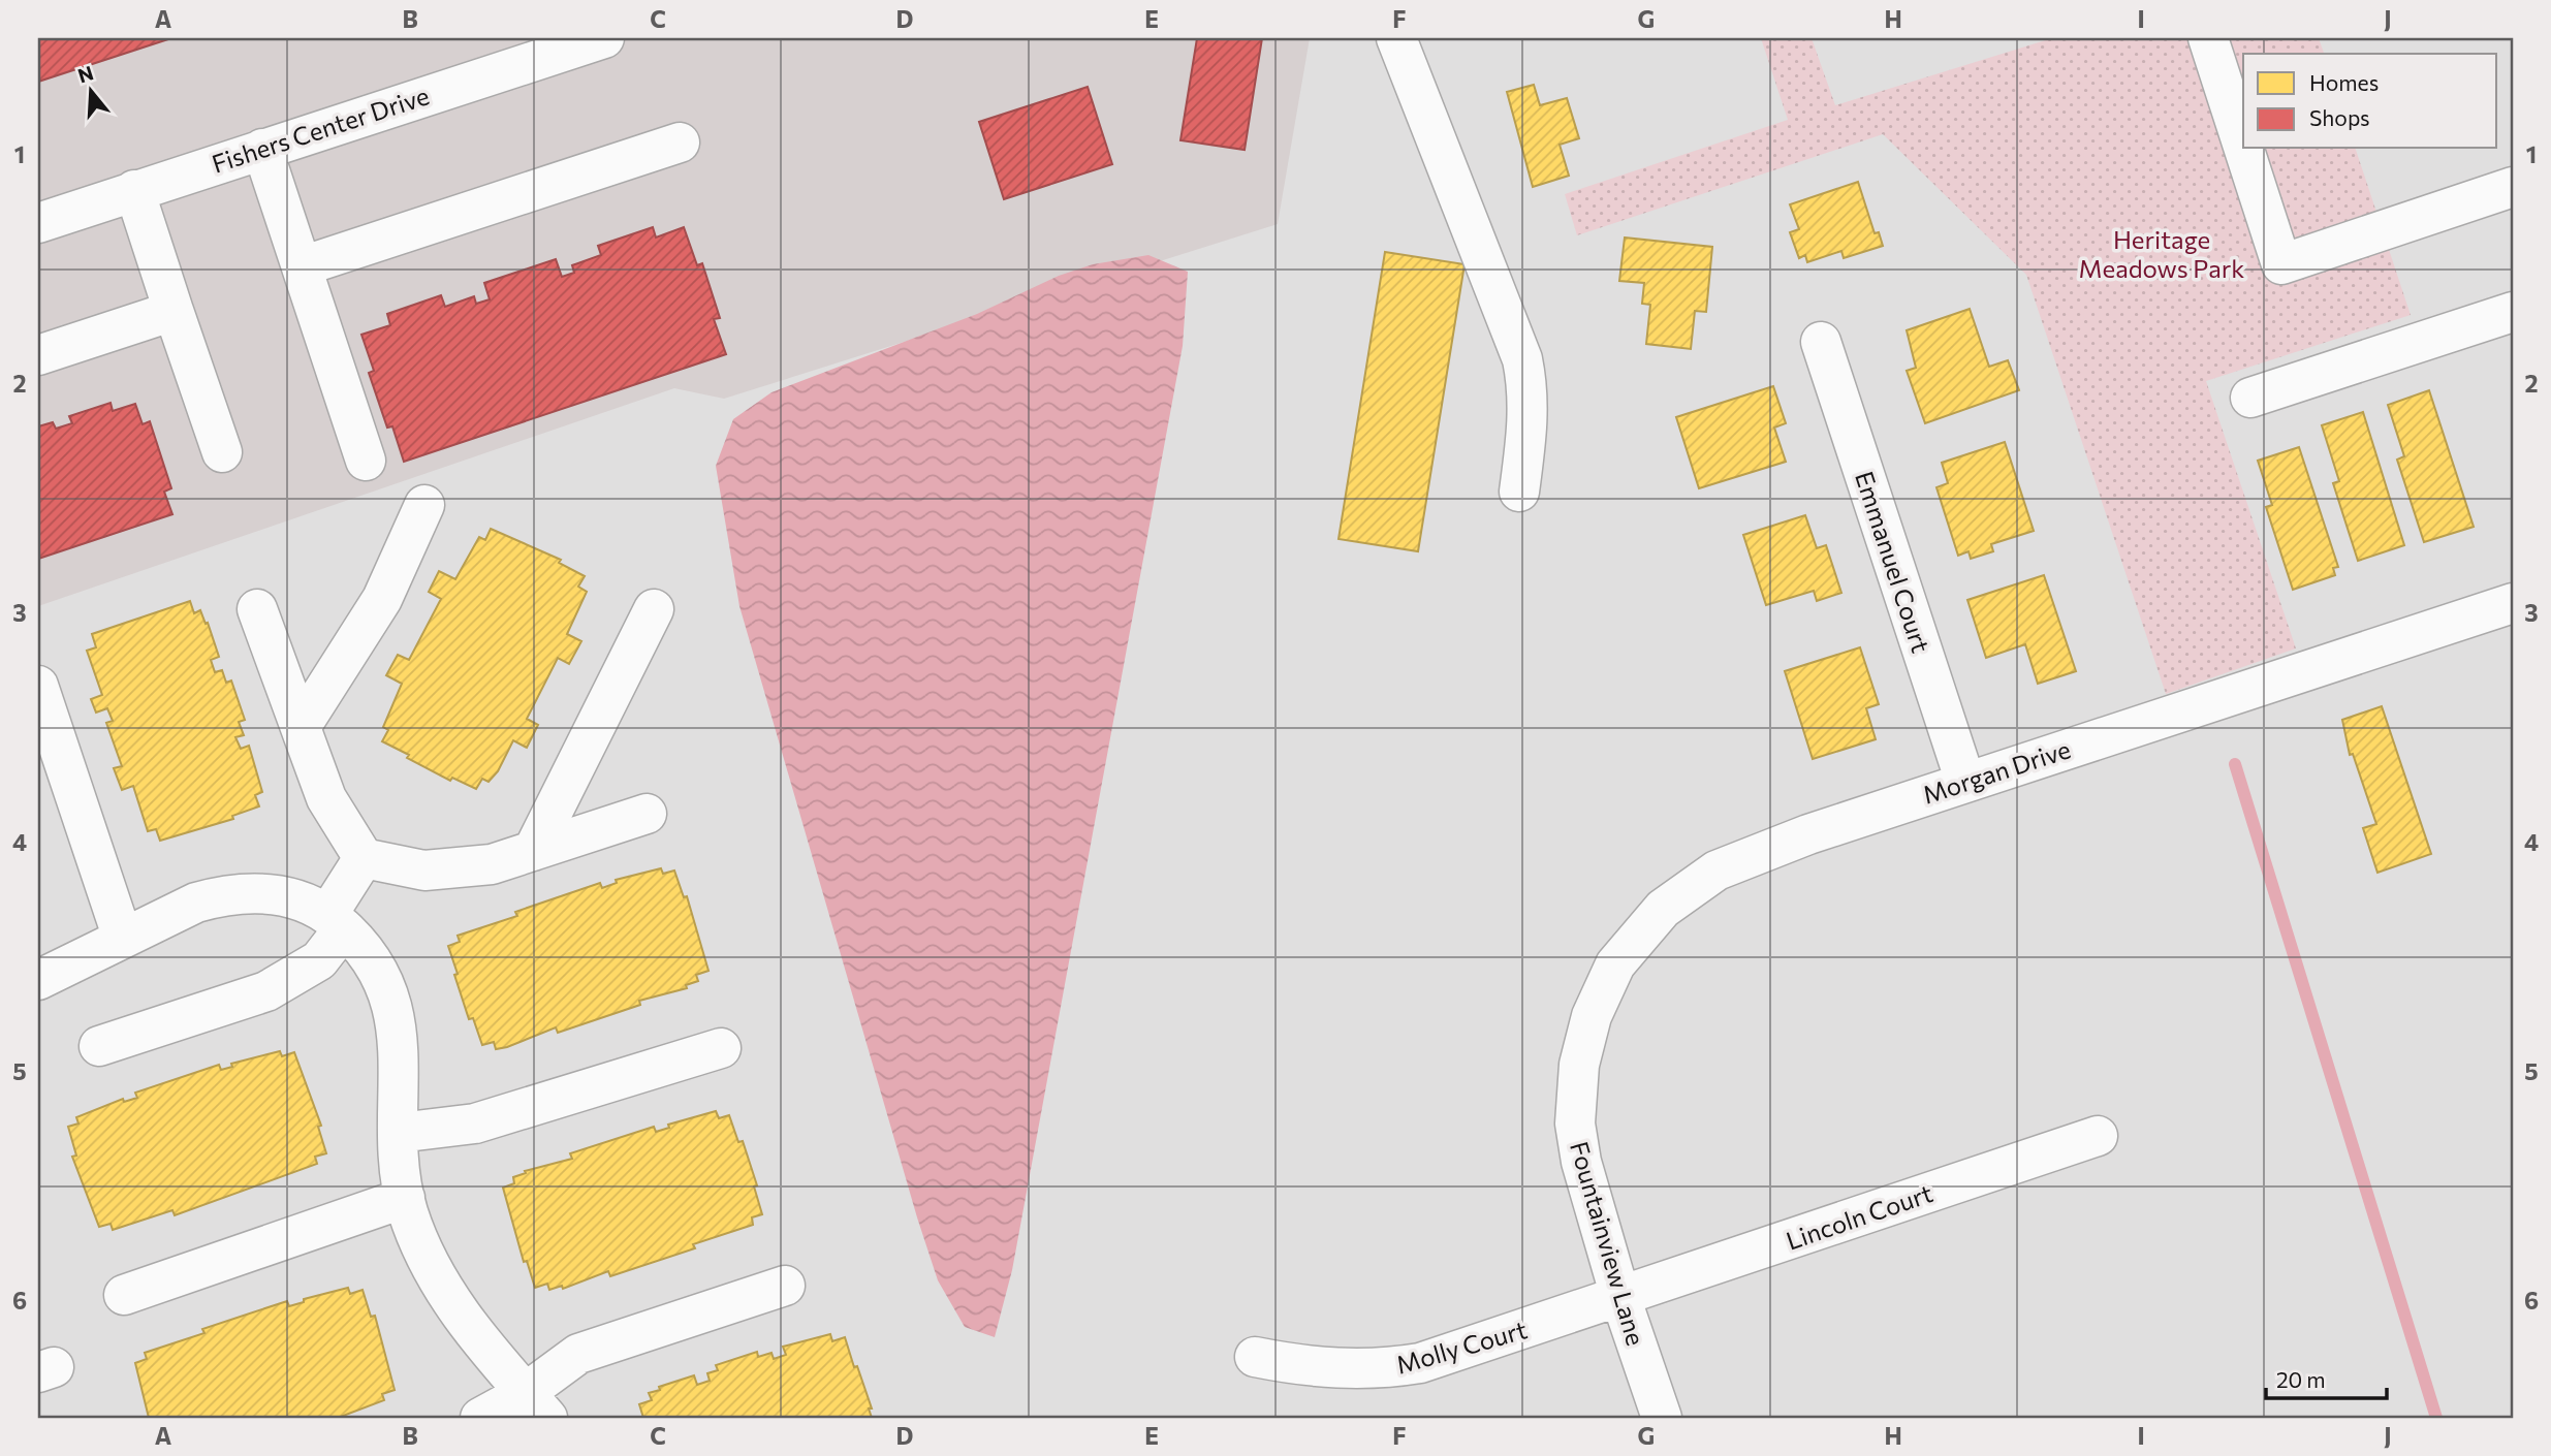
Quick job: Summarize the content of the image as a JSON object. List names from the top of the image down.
{
  "streets": {
    "street": [
      "Fishers Center Drive",
      "Emmanuel Court",
      "Morgan Drive",
      "Lincoln Court",
      "Fountainview Lane",
      "Molly Court"
    ]
  },
  "crossings": [
    ["Emmanuel Court", "Morgan Drive"],
    ["Morgan Drive", "Fountainview Lane"],
    ["Lincoln Court", "Fountainview Lane"],
    ["Lincoln Court", "Molly Court"],
    ["Fountainview Lane", "Molly Court"]
  ],
  "parks": ["Heritage Meadows Park"],
  "legend": ["Homes", "Shops"],
  "scale_bar": "20 m",
  "north": "top",
  "grid": {
    "columns": [
      "A",
      "B",
      "C",
      "D",
      "E",
      "F",
      "G",
      "H",
      "I",
      "J"
    ],
    "rows": [
      "1",
      "2",
      "3",
      "4",
      "5",
      "6"
    ]
  }
}
